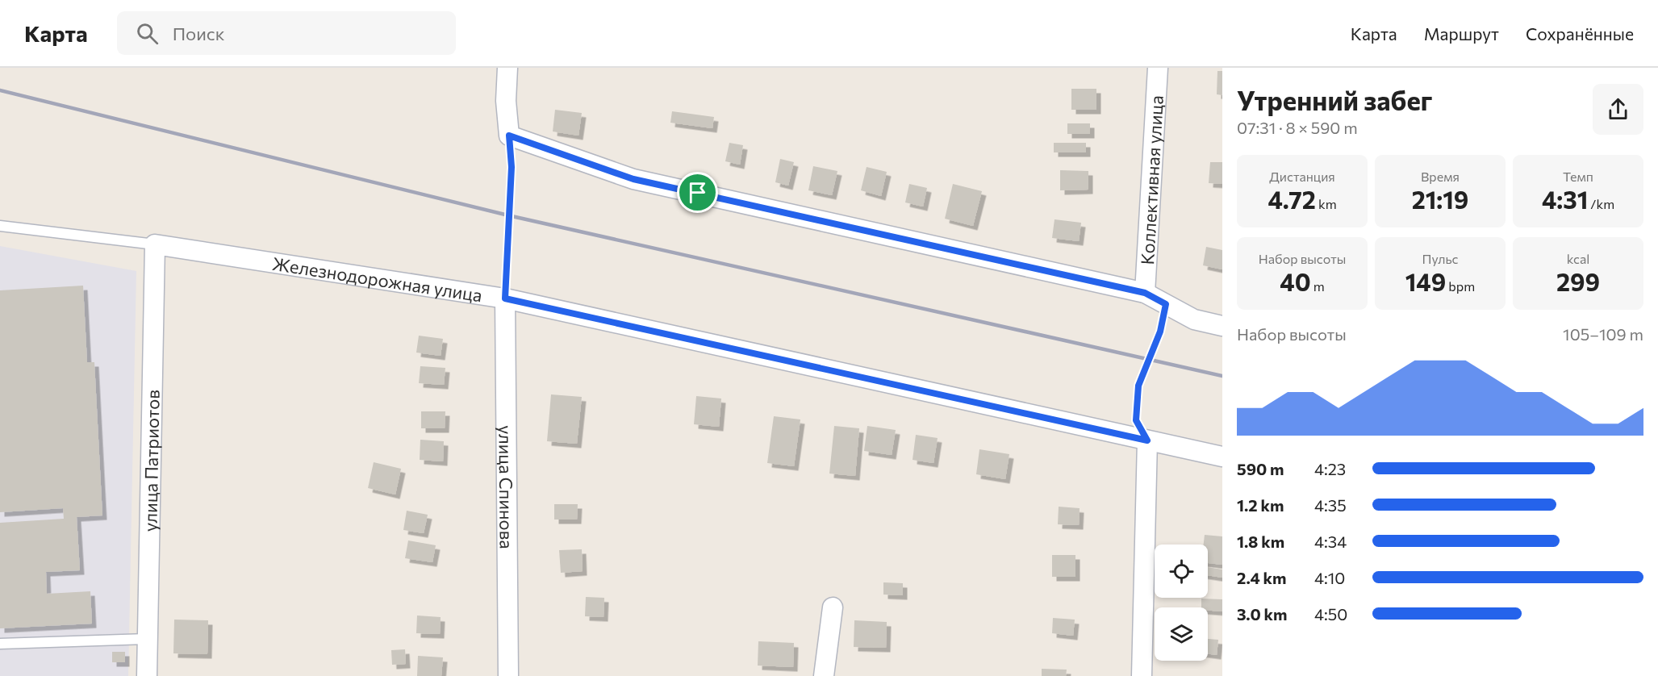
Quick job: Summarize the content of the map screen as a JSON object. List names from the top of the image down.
{
  "streets": {
    "street": [
      "Коллективная улица",
      "Железнодорожная улица",
      "улица Патриотов",
      "улица Спинова"
    ]
  },
  "crossings": [
    ["Железнодорожная улица", "улица Патриотов"],
    ["Железнодорожная улица", "улица Спинова"]
  ],
  "page": {
    "header": "Карта",
    "search": "Поиск",
    "nav": ["Карта", "Маршрут", "Сохранённые"],
    "heading": ["Утренний забег", "07:31 · 8 × 590 m"],
    "stats": [
      ["Дистанция", "4.72 km"],
      ["Время", "21:19"],
      ["Темп", "4:31 /km"],
      ["Набор высоты", "40 m"],
      ["Пульс", "149 bpm"],
      ["kcal", "299"]
    ],
    "chart": ["Набор высоты", "105–109 m"],
    "list": [
      {
        "name": "590 m",
        "note": "4:23"
      },
      {
        "name": "1.2 km",
        "note": "4:35"
      },
      {
        "name": "1.8 km",
        "note": "4:34"
      },
      {
        "name": "2.4 km",
        "note": "4:10"
      },
      {
        "name": "3.0 km",
        "note": "4:50"
      }
    ]
  }
}
